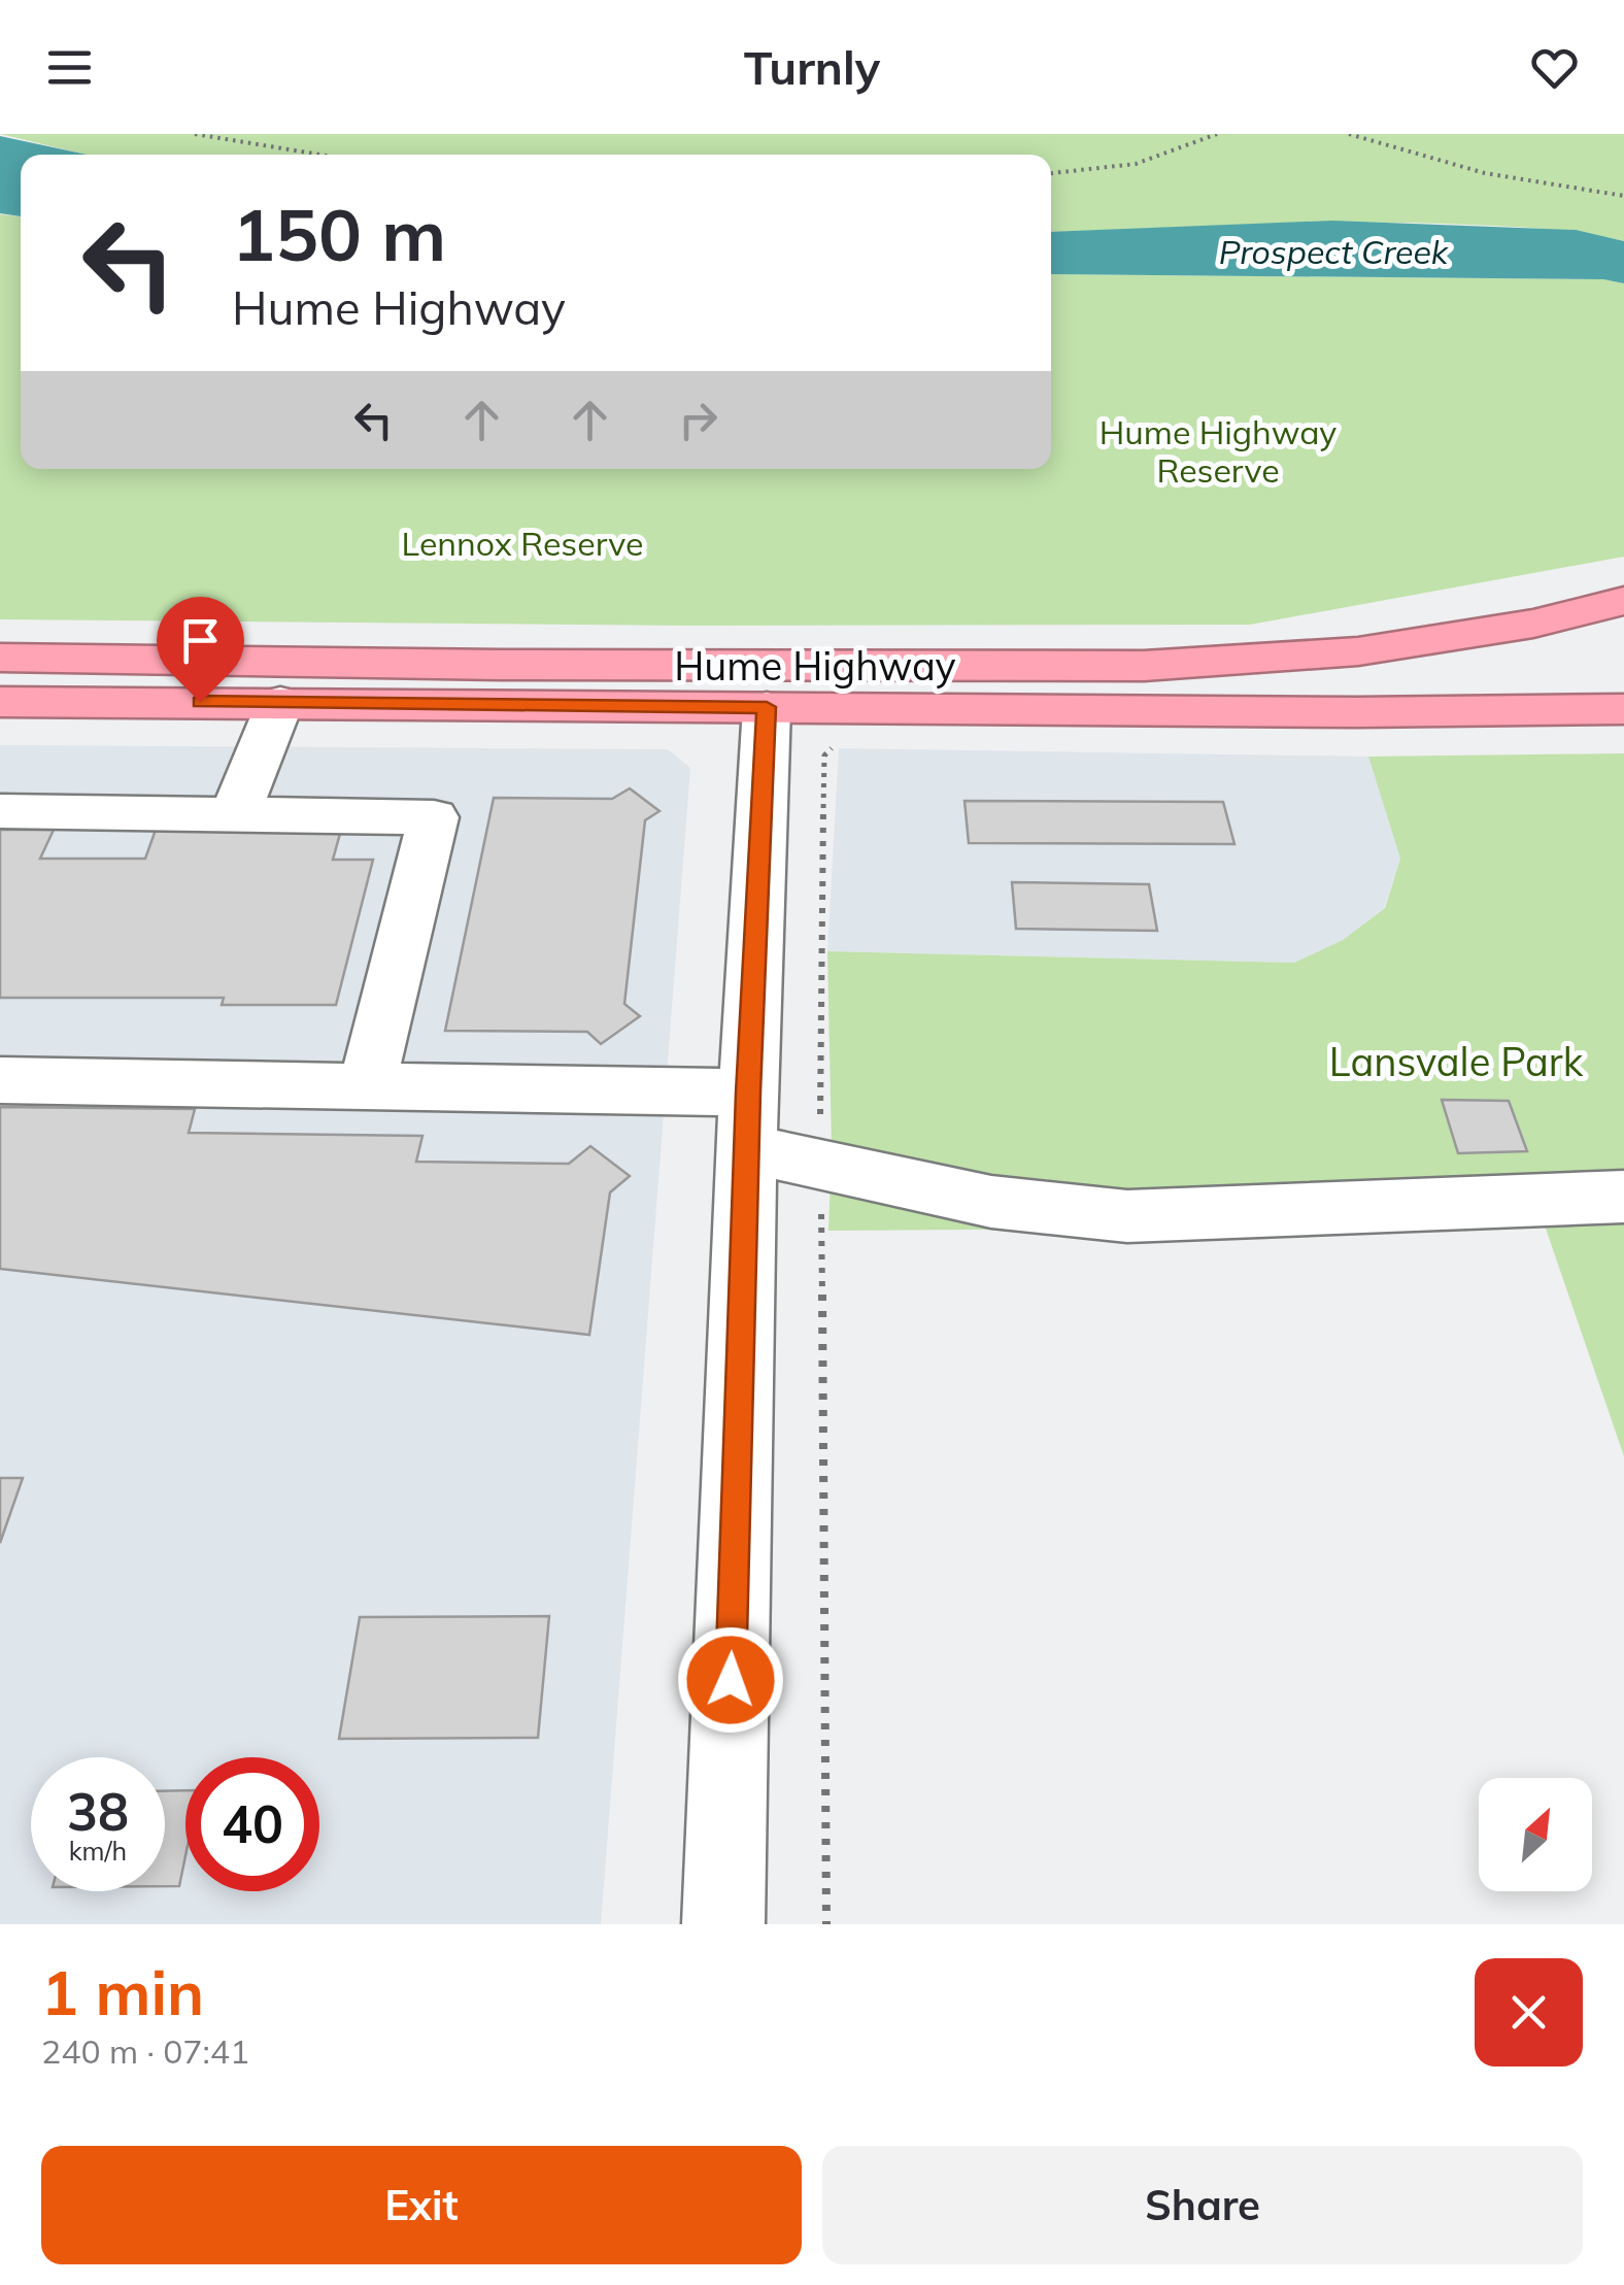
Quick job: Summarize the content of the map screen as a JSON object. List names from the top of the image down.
{
  "streets": {
    "highway": ["Hume Highway"]
  },
  "water": ["Prospect Creek"],
  "parks": ["Hume Highway Reserve", "Lennox Reserve", "Lansvale Park"],
  "north": "top right",
  "page": {
    "header": "Turnly",
    "turn": ["150 m", "Hume Highway"],
    "speed": "38 km/h",
    "limit": "40",
    "heading": ["1 min", "240 m · 07:41"],
    "buttons": ["Exit", "Share"]
  }
}
